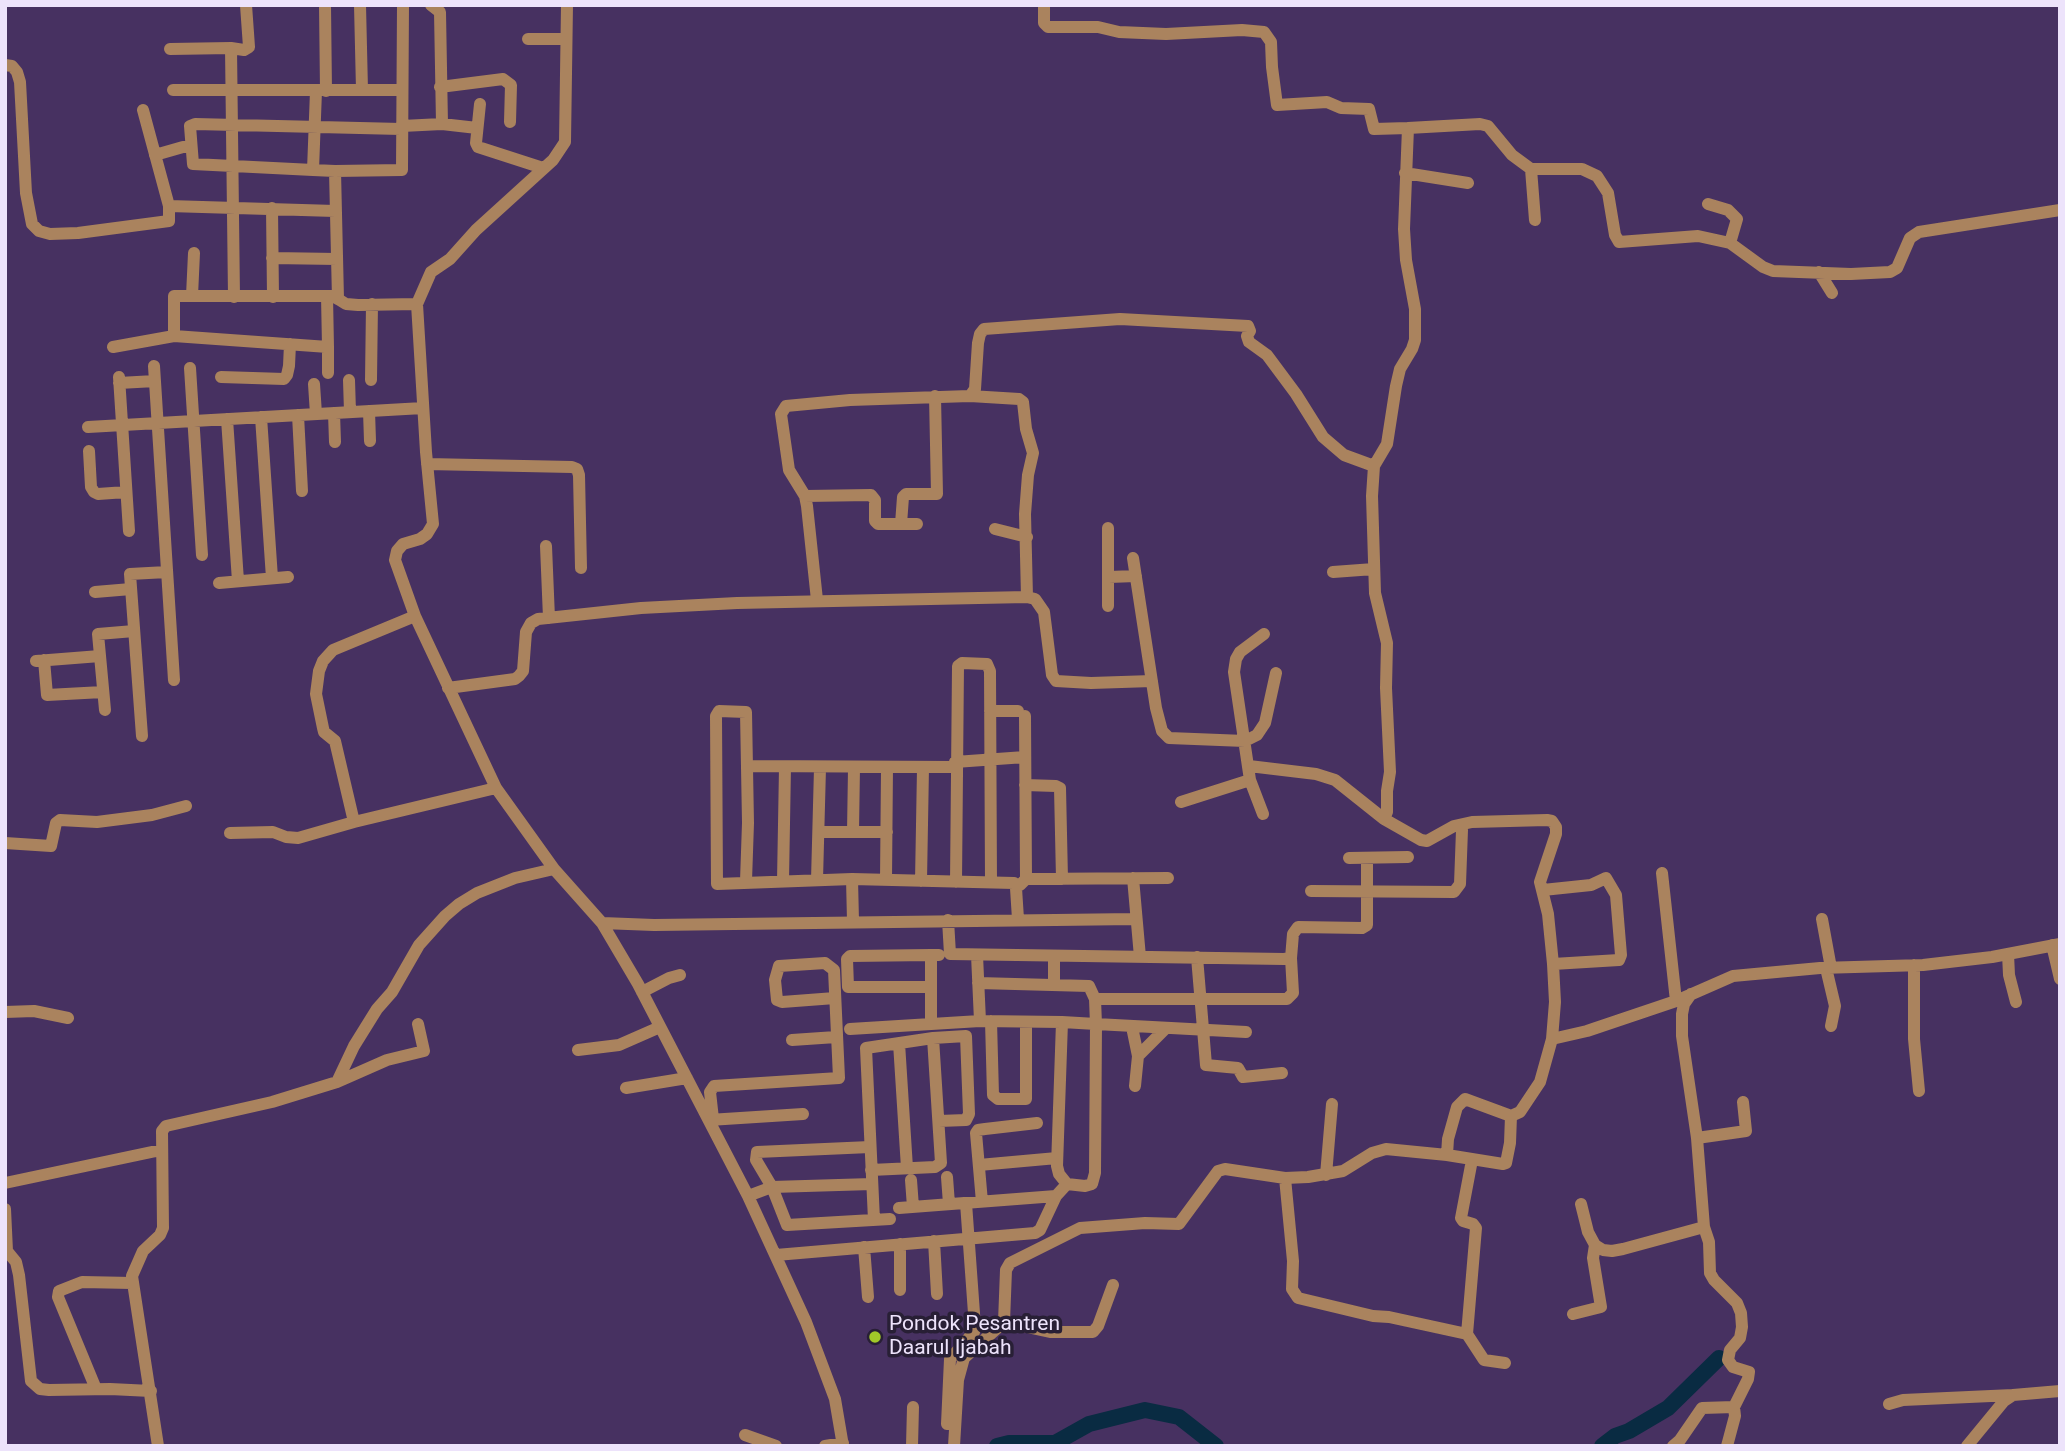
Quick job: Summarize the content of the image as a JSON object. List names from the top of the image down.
{
  "places": ["Pondok Pesantren Daarul Ijabah"]
}
